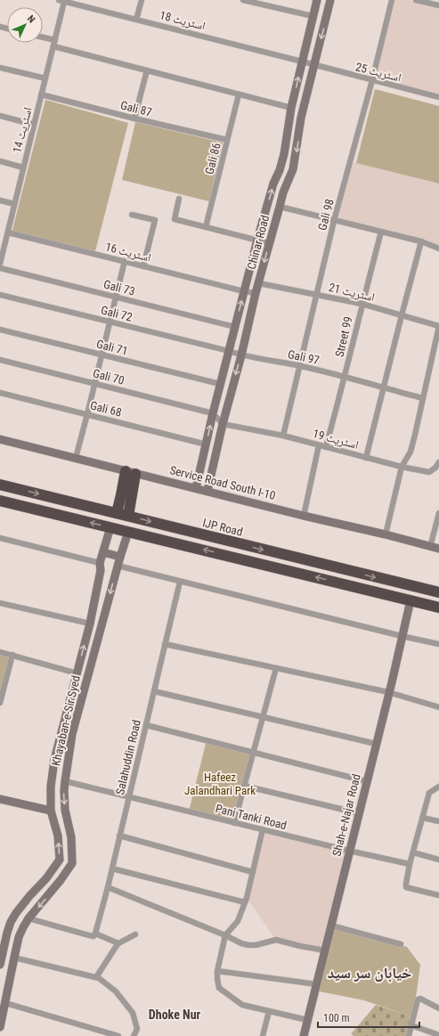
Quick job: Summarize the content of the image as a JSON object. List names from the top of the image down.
{
  "streets": {
    "highway": ["IJP Road"],
    "street": [
      "اسٹریٹ 18",
      "اسٹریٹ 25",
      "Gali 87",
      "اسٹریٹ 14",
      "Gali 86",
      "Gali 98",
      "Chinar Road",
      "اسٹریٹ 16",
      "Gali 73",
      "اسٹریٹ 21",
      "Gali 72",
      "Street 99",
      "Gali 71",
      "Gali 97",
      "Gali 70",
      "Gali 68",
      "اسٹریٹ 19",
      "Service Road South I-10",
      "Khayaban-e-Sir Syed",
      "Salahuddin Road",
      "Shah-e-Najar Road",
      "Pani Tanki Road"
    ]
  },
  "crossings": [
    ["اسٹریٹ 18", "اسٹریٹ 25"],
    ["اسٹریٹ 18", "اسٹریٹ 14"],
    ["اسٹریٹ 18", "Chinar Road"],
    ["اسٹریٹ 25", "Gali 98"],
    ["اسٹریٹ 25", "Chinar Road"],
    ["Gali 87", "اسٹریٹ 14"],
    ["Gali 87", "Gali 86"],
    ["اسٹریٹ 14", "اسٹریٹ 16"],
    ["Gali 98", "اسٹریٹ 21"],
    ["Gali 98", "Gali 97"],
    ["Gali 98", "اسٹریٹ 19"],
    ["Chinar Road", "اسٹریٹ 16"],
    ["Chinar Road", "Gali 73"],
    ["Chinar Road", "اسٹریٹ 21"],
    ["Chinar Road", "Gali 72"],
    ["Chinar Road", "Gali 71"],
    ["Chinar Road", "Gali 97"],
    ["Chinar Road", "Gali 70"],
    ["Chinar Road", "Gali 68"],
    ["Chinar Road", "اسٹریٹ 19"],
    ["Chinar Road", "Service Road South I-10"],
    ["اسٹریٹ 21", "Street 99"],
    ["Gali 72", "Gali 97"],
    ["Street 99", "Gali 97"],
    ["Street 99", "اسٹریٹ 19"],
    ["Khayaban-e-Sir Syed", "Pani Tanki Road"],
    ["Salahuddin Road", "Pani Tanki Road"],
    ["Shah-e-Najar Road", "Pani Tanki Road"]
  ],
  "districts": ["خیابان سر سید", "Dhoke Nur"],
  "parks": ["Hafeez Jalandhari Park"],
  "scale_bar": "100 m",
  "north": "top right"
}
